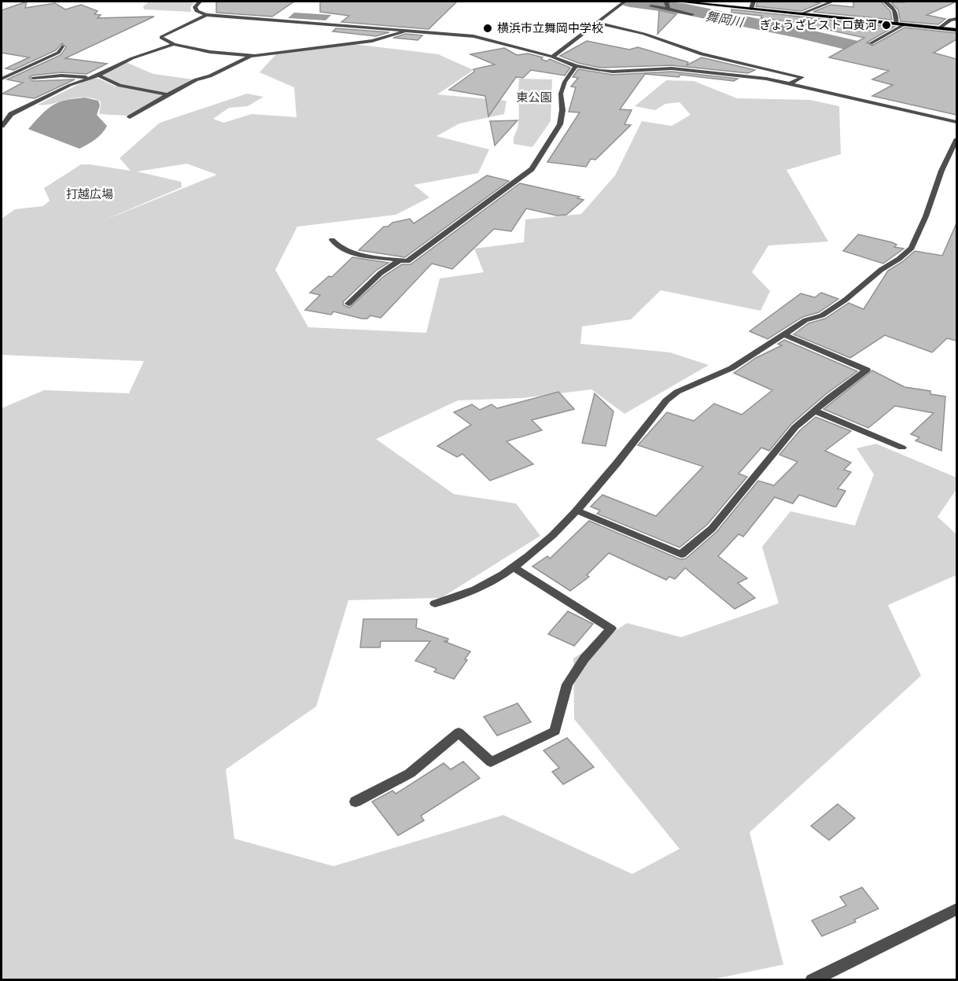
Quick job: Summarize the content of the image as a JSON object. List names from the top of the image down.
{
  "water": ["舞岡川"],
  "parks": ["東公園", "打越広場"],
  "places": ["ぎょうざビストロ黄河", "横浜市立舞岡中学校"]
}
